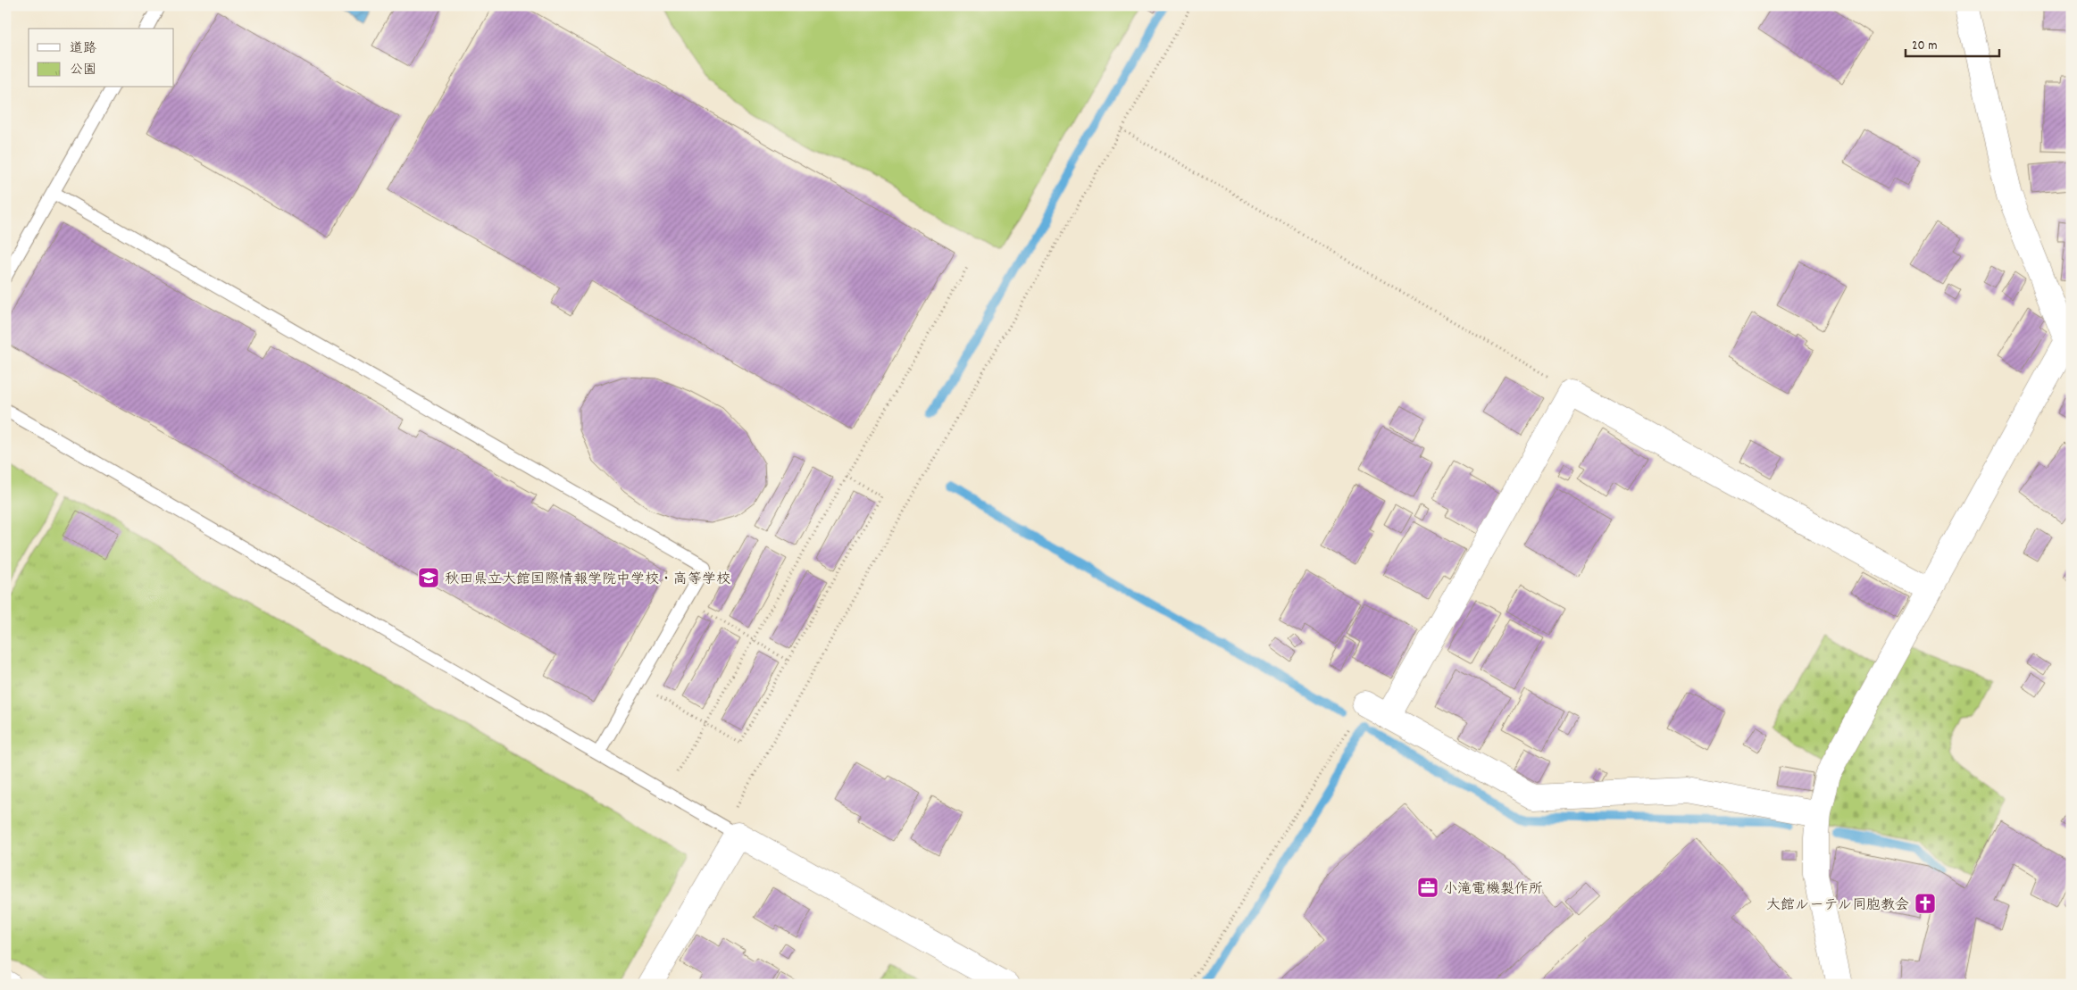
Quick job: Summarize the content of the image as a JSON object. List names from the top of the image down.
{
  "places": {
    "school or university": ["秋田県立大館国際情報学院中学校・高等学校"],
    "office": ["小滝電機製作所"],
    "church": ["大館ルーテル同胞教会"]
  },
  "legend": ["道路", "公園"],
  "scale_bar": "20 m"
}
